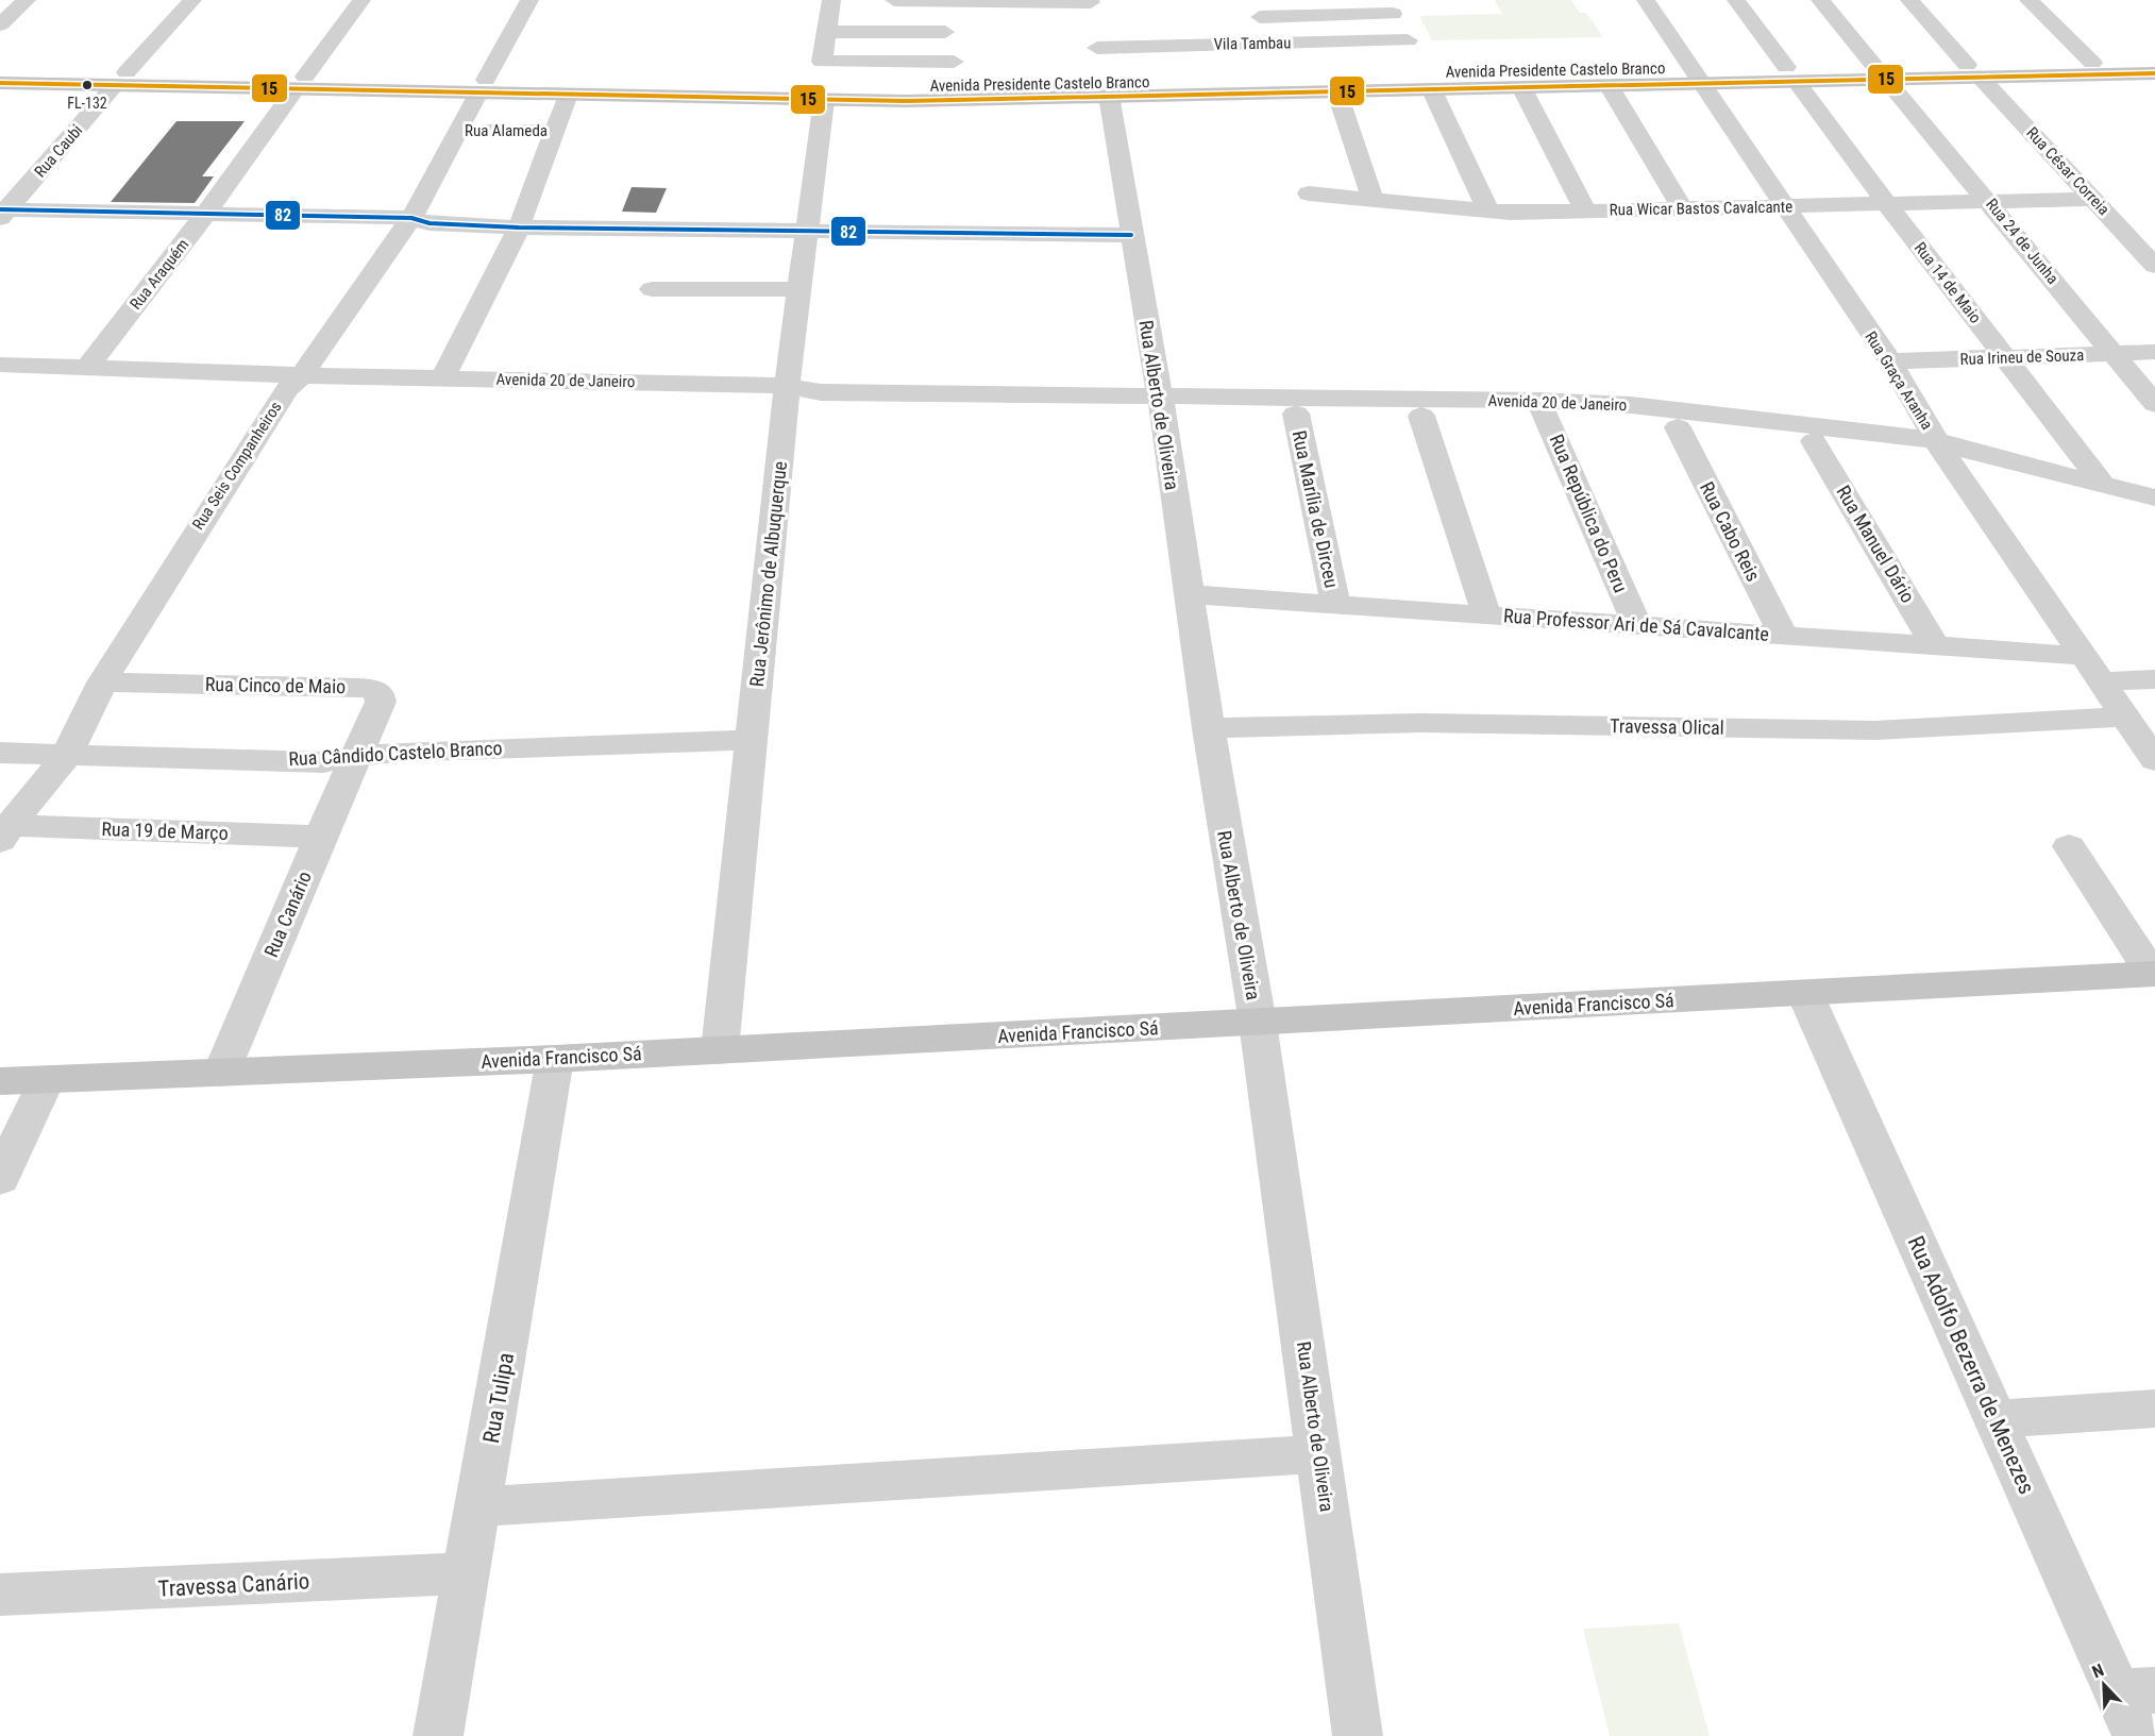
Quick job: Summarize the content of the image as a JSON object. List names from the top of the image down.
{
  "streets": {
    "main road": ["Avenida Presidente Castelo Branco", "Avenida Francisco Sá"],
    "street": [
      "Vila Tambau",
      "Rua Alameda",
      "Rua Caubi",
      "Rua César Correia",
      "Rua Wicar Bastos Cavalcante",
      "Rua 24 de Junha",
      "Rua Araquém",
      "Rua 14 de Maio",
      "Rua Irineu de Souza",
      "Avenida 20 de Janeiro",
      "Rua Graça Aranha",
      "Rua Alberto de Oliveira",
      "Rua Seis Companheiros",
      "Rua Marília de Dirceu",
      "Rua República do Peru",
      "Rua Cabo Reis",
      "Rua Manuel Dário",
      "Rua Jerônimo de Albuquerque",
      "Rua Professor Ari de Sá Cavalcante",
      "Rua Cinco de Maio",
      "Travessa Olical",
      "Rua Cândido Castelo Branco",
      "Rua 19 de Março",
      "Rua Canário",
      "Rua Adolfo Bezerra de Menezes",
      "Rua Tulipa",
      "Travessa Canário"
    ]
  },
  "crossings": [
    ["Vila Tambau", "Rua Alberto de Oliveira"],
    ["Avenida Presidente Castelo Branco", "Rua Caubi"],
    ["Avenida Presidente Castelo Branco", "Rua César Correia"],
    ["Avenida Presidente Castelo Branco", "Rua 24 de Junha"],
    ["Avenida Presidente Castelo Branco", "Rua Araquém"],
    ["Avenida Presidente Castelo Branco", "Rua 14 de Maio"],
    ["Avenida Presidente Castelo Branco", "Rua Graça Aranha"],
    ["Avenida Presidente Castelo Branco", "Rua Alberto de Oliveira"],
    ["Avenida Presidente Castelo Branco", "Rua Seis Companheiros"],
    ["Avenida Presidente Castelo Branco", "Rua Jerônimo de Albuquerque"],
    ["Rua Alameda", "Rua Seis Companheiros"],
    ["Rua César Correia", "Rua Wicar Bastos Cavalcante"],
    ["Rua Wicar Bastos Cavalcante", "Rua 24 de Junha"],
    ["Rua Wicar Bastos Cavalcante", "Rua 14 de Maio"],
    ["Rua Wicar Bastos Cavalcante", "Rua Graça Aranha"],
    ["Rua 24 de Junha", "Rua Irineu de Souza"],
    ["Rua Araquém", "Avenida 20 de Janeiro"],
    ["Rua 14 de Maio", "Rua Irineu de Souza"],
    ["Rua 14 de Maio", "Avenida 20 de Janeiro"],
    ["Rua Irineu de Souza", "Rua Graça Aranha"],
    ["Avenida 20 de Janeiro", "Rua Graça Aranha"],
    ["Avenida 20 de Janeiro", "Rua Alberto de Oliveira"],
    ["Avenida 20 de Janeiro", "Rua Seis Companheiros"],
    ["Avenida 20 de Janeiro", "Rua Marília de Dirceu"],
    ["Avenida 20 de Janeiro", "Rua República do Peru"],
    ["Avenida 20 de Janeiro", "Rua Cabo Reis"],
    ["Avenida 20 de Janeiro", "Rua Manuel Dário"],
    ["Avenida 20 de Janeiro", "Rua Jerônimo de Albuquerque"],
    ["Rua Graça Aranha", "Rua Professor Ari de Sá Cavalcante"],
    ["Rua Graça Aranha", "Travessa Olical"],
    ["Rua Alberto de Oliveira", "Rua Professor Ari de Sá Cavalcante"],
    ["Rua Alberto de Oliveira", "Travessa Olical"],
    ["Rua Alberto de Oliveira", "Avenida Francisco Sá"],
    ["Rua Seis Companheiros", "Rua Cinco de Maio"],
    ["Rua Seis Companheiros", "Rua Cândido Castelo Branco"],
    ["Rua Seis Companheiros", "Rua 19 de Março"],
    ["Rua Marília de Dirceu", "Rua Professor Ari de Sá Cavalcante"],
    ["Rua República do Peru", "Rua Professor Ari de Sá Cavalcante"],
    ["Rua Cabo Reis", "Rua Professor Ari de Sá Cavalcante"],
    ["Rua Manuel Dário", "Rua Professor Ari de Sá Cavalcante"],
    ["Rua Jerônimo de Albuquerque", "Rua Cândido Castelo Branco"],
    ["Rua Jerônimo de Albuquerque", "Avenida Francisco Sá"],
    ["Rua Cinco de Maio", "Rua Cândido Castelo Branco"],
    ["Rua Cinco de Maio", "Rua Canário"],
    ["Rua Cândido Castelo Branco", "Rua Canário"],
    ["Rua 19 de Março", "Rua Canário"],
    ["Rua Canário", "Avenida Francisco Sá"],
    ["Avenida Francisco Sá", "Rua Adolfo Bezerra de Menezes"],
    ["Avenida Francisco Sá", "Rua Tulipa"],
    ["Rua Tulipa", "Travessa Canário"]
  ],
  "places": ["FL-132"],
  "lines": ["transit line 15", "transit line 82"],
  "north": "top left"
}
